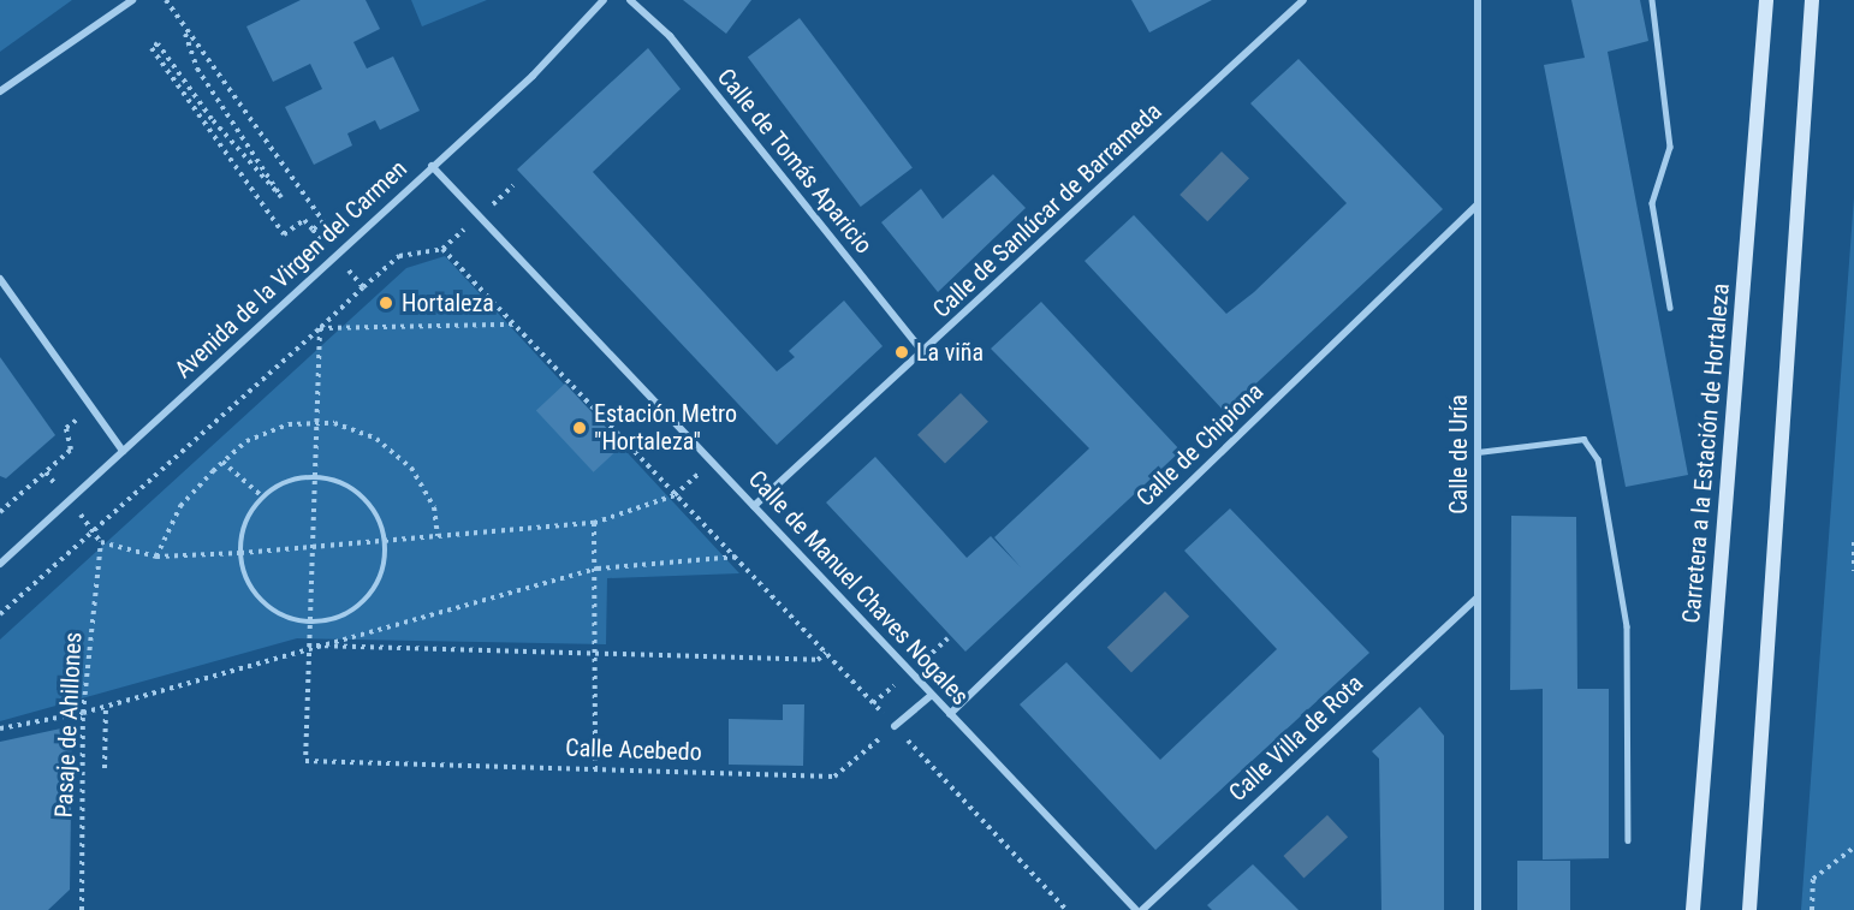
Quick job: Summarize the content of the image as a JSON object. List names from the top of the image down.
{
  "streets": {
    "street": [
      "Calle de Tomás Aparicio",
      "Calle de Sanlúcar de Barrameda",
      "Avenida de la Virgen del Carmen",
      "Calle de Chipiona",
      "Carretera a la Estación de Hortaleza",
      "Calle de Uría",
      "Calle de Manuel Chaves Nogales",
      "Calle Villa de Rota"
    ],
    "path": ["Pasaje de Ahillones", "Calle Acebedo"]
  },
  "crossings": [
    ["Calle de Tomás Aparicio", "Calle de Sanlúcar de Barrameda"],
    ["Calle de Sanlúcar de Barrameda", "Calle de Manuel Chaves Nogales"],
    ["Avenida de la Virgen del Carmen", "Calle de Manuel Chaves Nogales"],
    ["Calle de Chipiona", "Calle de Uría"],
    ["Calle de Chipiona", "Calle de Manuel Chaves Nogales"],
    ["Calle de Uría", "Calle Villa de Rota"]
  ],
  "places": ["Hortaleza", "La viña", "Estación Metro \"Hortaleza\""]
}
